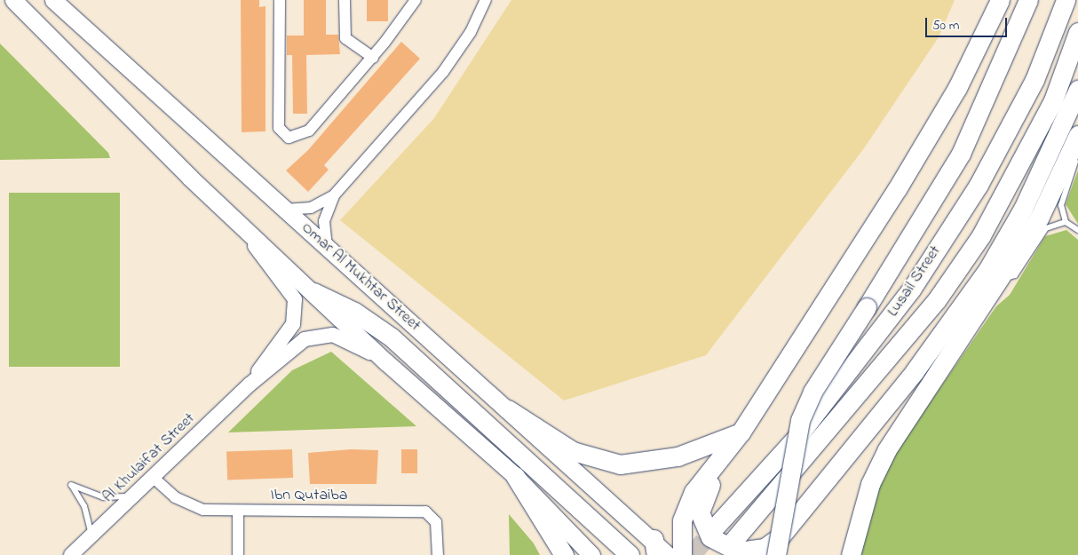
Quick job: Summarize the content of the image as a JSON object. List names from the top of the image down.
{
  "streets": {
    "highway": ["Lusail Street"],
    "main road": ["Omar Al Mukhtar Street"],
    "street": ["Al Khulaifat Street", "Ibn Qutaiba"]
  },
  "crossings": [
    ["Al Khulaifat Street", "Ibn Qutaiba"]
  ],
  "scale_bar": "50 m"
}
